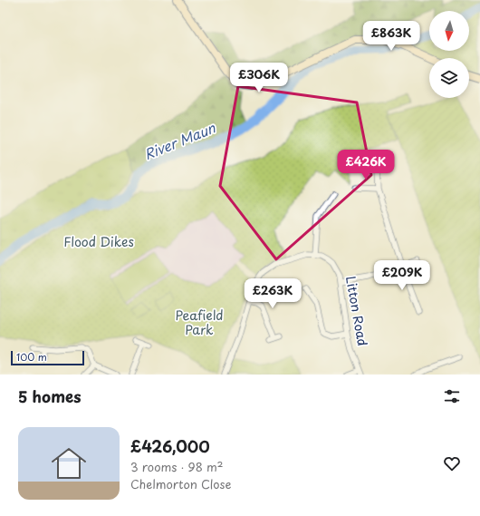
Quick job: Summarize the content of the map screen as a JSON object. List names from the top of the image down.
{
  "streets": {
    "street": ["Litton Road"]
  },
  "water": ["River Maun"],
  "parks": ["Flood Dikes", "Peafield Park"],
  "scale_bar": "100 m",
  "north": "bottom",
  "page": {
    "price": [
      "£863K",
      "£306K",
      "£426K",
      "£209K",
      "£263K"
    ],
    "scale": "100 m",
    "heading": "5 homes",
    "list": [
      {
        "name": "£426,000",
        "note": "3 rooms · 98 m² · Chelmorton Close"
      }
    ]
  }
}
